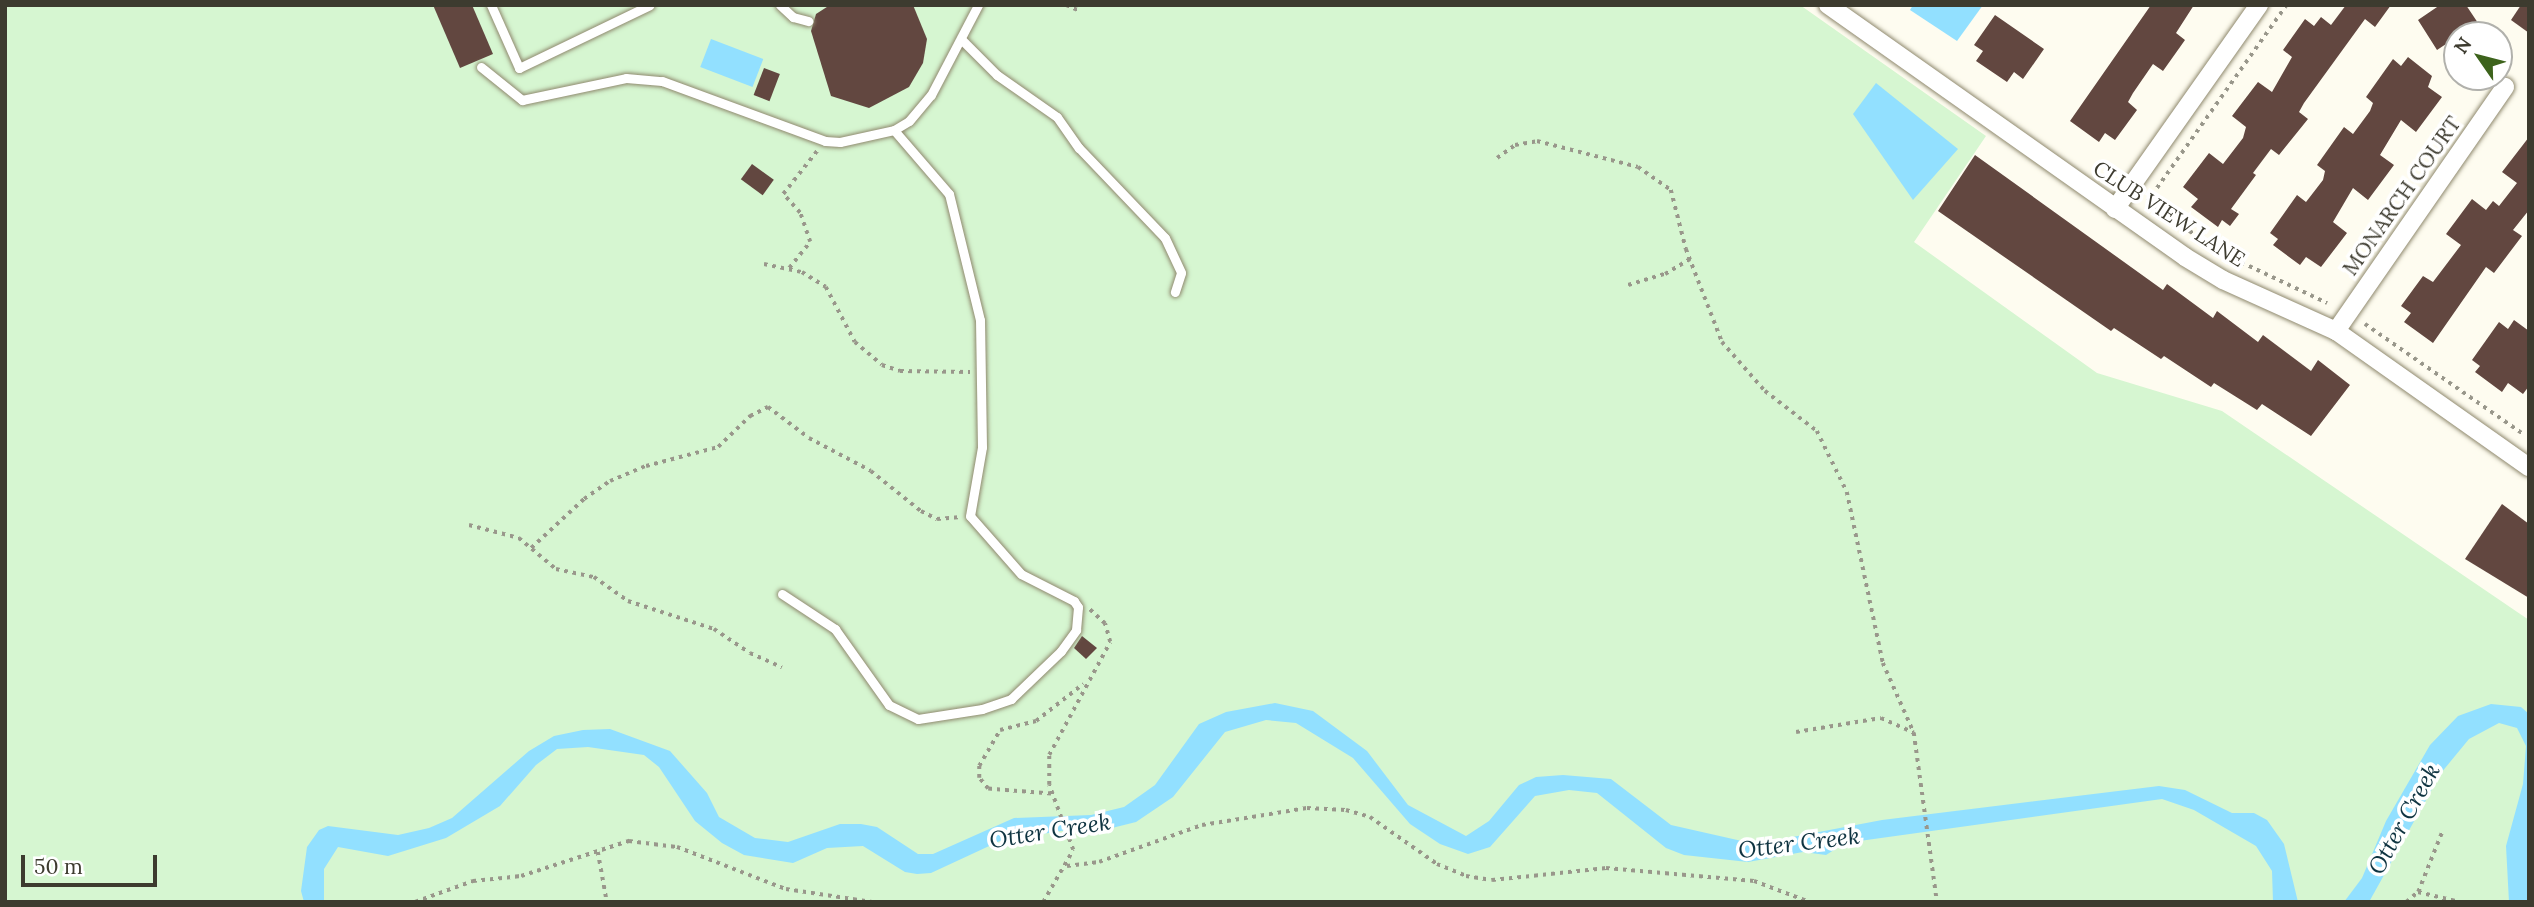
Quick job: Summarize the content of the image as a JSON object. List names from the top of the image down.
{
  "streets": {
    "street": ["MONARCH COURT", "CLUB VIEW LANE"]
  },
  "crossings": [
    ["MONARCH COURT", "CLUB VIEW LANE"]
  ],
  "water": ["Otter Creek"],
  "scale_bar": "50 m",
  "north": "top left"
}
